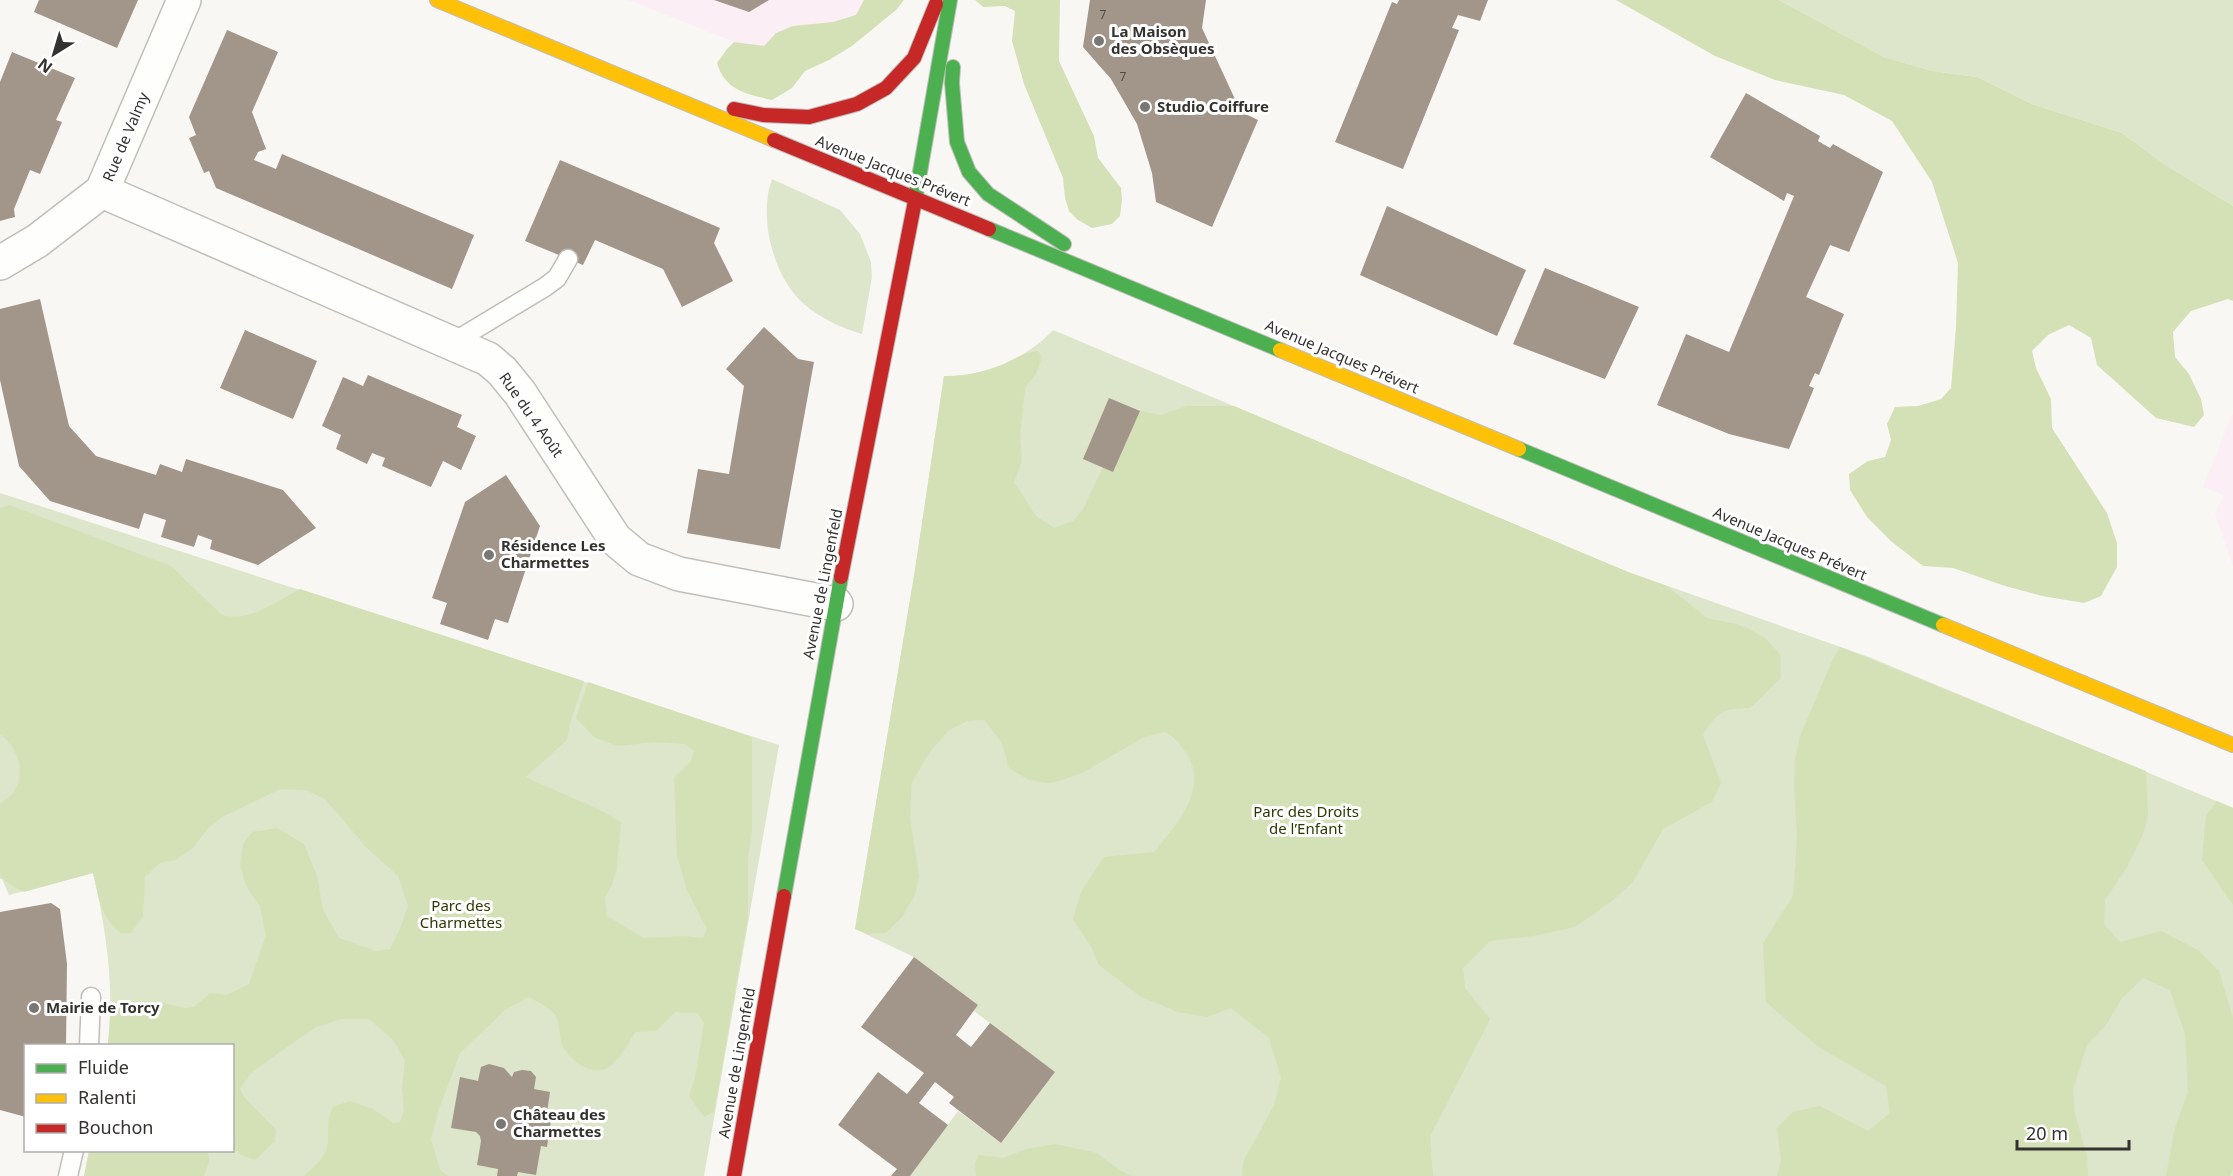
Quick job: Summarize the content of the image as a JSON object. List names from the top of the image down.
{
  "streets": {
    "main road": ["Avenue Jacques Prévert", "Avenue de Lingenfeld"],
    "street": ["Rue de Valmy", "Rue du 4 Août"]
  },
  "crossings": [
    ["Rue de Valmy", "Rue du 4 Août"],
    ["Avenue Jacques Prévert", "Avenue de Lingenfeld"],
    ["Rue du 4 Août", "Avenue de Lingenfeld"]
  ],
  "parks": ["Parc des Droits de l’Enfant", "Parc des Charmettes"],
  "places": [
    "La Maison des Obsèques",
    "Studio Coiffure",
    "Résidence Les Charmettes",
    "Mairie de Torcy",
    "Château des Charmettes"
  ],
  "house_numbers": ["7", "7"],
  "legend": ["Fluide", "Ralenti", "Bouchon"],
  "scale_bar": "20 m",
  "north": "bottom left"
}
